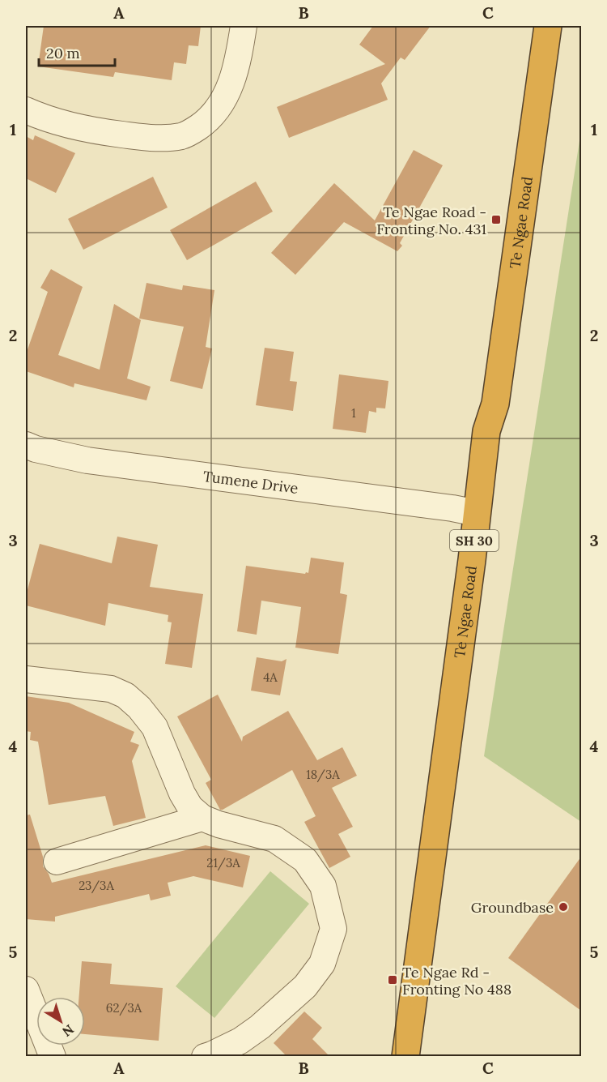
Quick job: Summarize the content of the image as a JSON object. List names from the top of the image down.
{
  "streets": {
    "highway": ["Te Ngae Road", "SH 30"],
    "street": ["Tumene Drive"]
  },
  "crossings": [
    ["Te Ngae Road", "Tumene Drive"]
  ],
  "places": {
    "transit": ["Te Ngae Road - Fronting No. 431", "Te Ngae Rd - Fronting No 488"],
    "other": ["Groundbase"]
  },
  "house_numbers": [
    "1",
    "4A",
    "18/3A",
    "21/3A",
    "23/3A",
    "62/3A"
  ],
  "scale_bar": "20 m",
  "north": "bottom right",
  "grid": {
    "columns": ["A", "B", "C"],
    "rows": [
      "1",
      "2",
      "3",
      "4",
      "5"
    ]
  }
}
